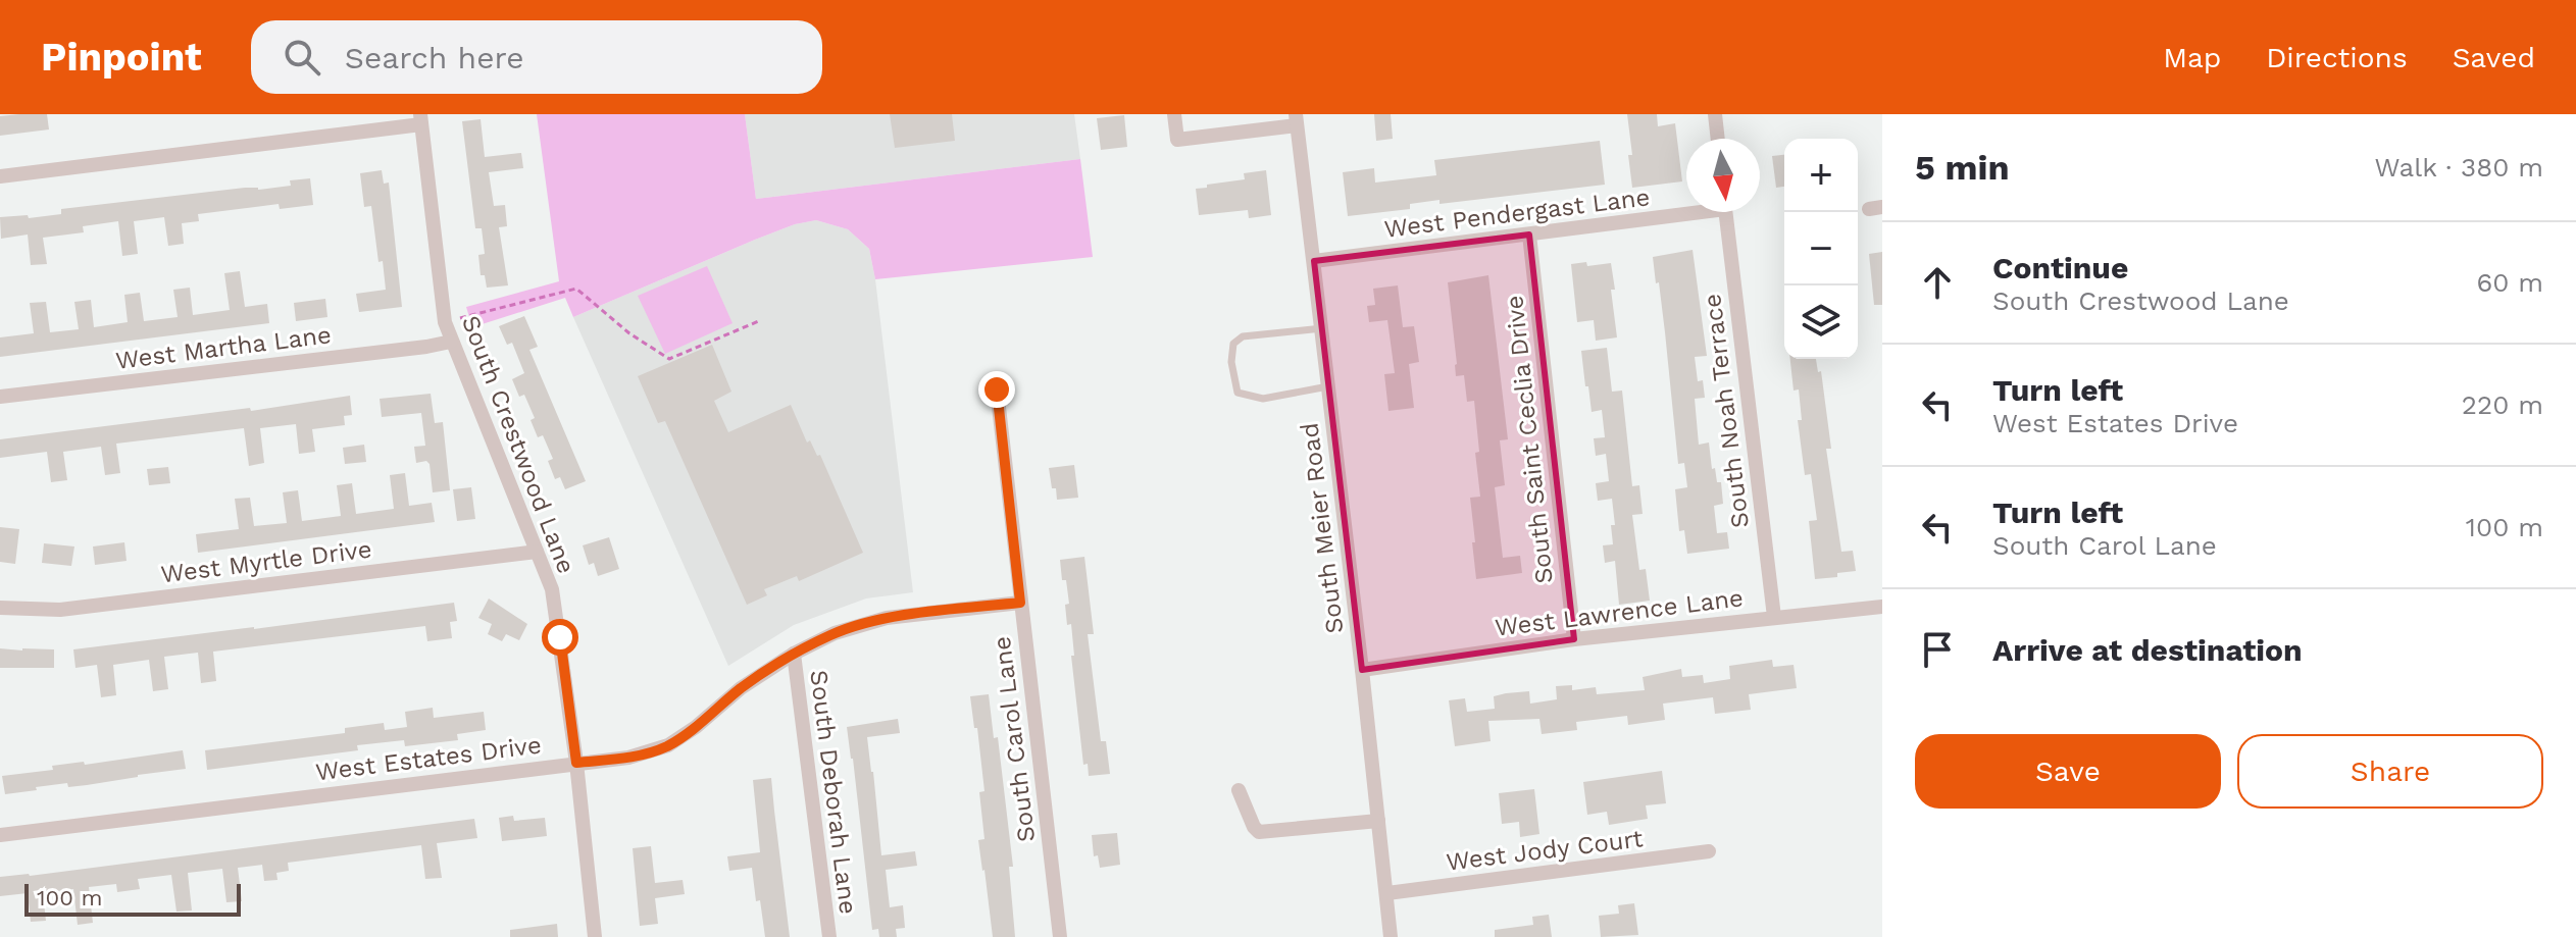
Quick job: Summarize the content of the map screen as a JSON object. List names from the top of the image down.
{
  "streets": {
    "street": [
      "West Pendergast Lane",
      "West Martha Lane",
      "South Noah Terrace",
      "South Saint Ceclia Drive",
      "South Crestwood Lane",
      "South Meier Road",
      "West Myrtle Drive",
      "West Lawrence Lane",
      "South Carol Lane",
      "West Estates Drive",
      "South Deborah Lane",
      "West Jody Court"
    ]
  },
  "crossings": [
    ["West Pendergast Lane", "South Saint Ceclia Drive"],
    ["West Pendergast Lane", "South Meier Road"],
    ["West Martha Lane", "South Crestwood Lane"],
    ["South Noah Terrace", "West Lawrence Lane"],
    ["South Saint Ceclia Drive", "West Lawrence Lane"],
    ["South Crestwood Lane", "West Myrtle Drive"],
    ["South Crestwood Lane", "West Estates Drive"],
    ["South Meier Road", "West Lawrence Lane"],
    ["South Meier Road", "West Jody Court"],
    ["South Carol Lane", "West Estates Drive"],
    ["West Estates Drive", "South Deborah Lane"]
  ],
  "scale_bar": "100 m",
  "north": "bottom",
  "page": {
    "header": "Pinpoint",
    "search": "Search here",
    "nav": ["Map", "Directions", "Saved"],
    "heading": ["5 min", "Walk · 380 m"],
    "map_buttons": ["+", "−"],
    "list": [
      ["Continue", "South Crestwood Lane", "60 m"],
      ["Turn left", "West Estates Drive", "220 m"],
      ["Turn left", "South Carol Lane", "100 m"],
      "Arrive at destination"
    ],
    "buttons": ["Save", "Share"],
    "scale": "100 m"
  }
}
